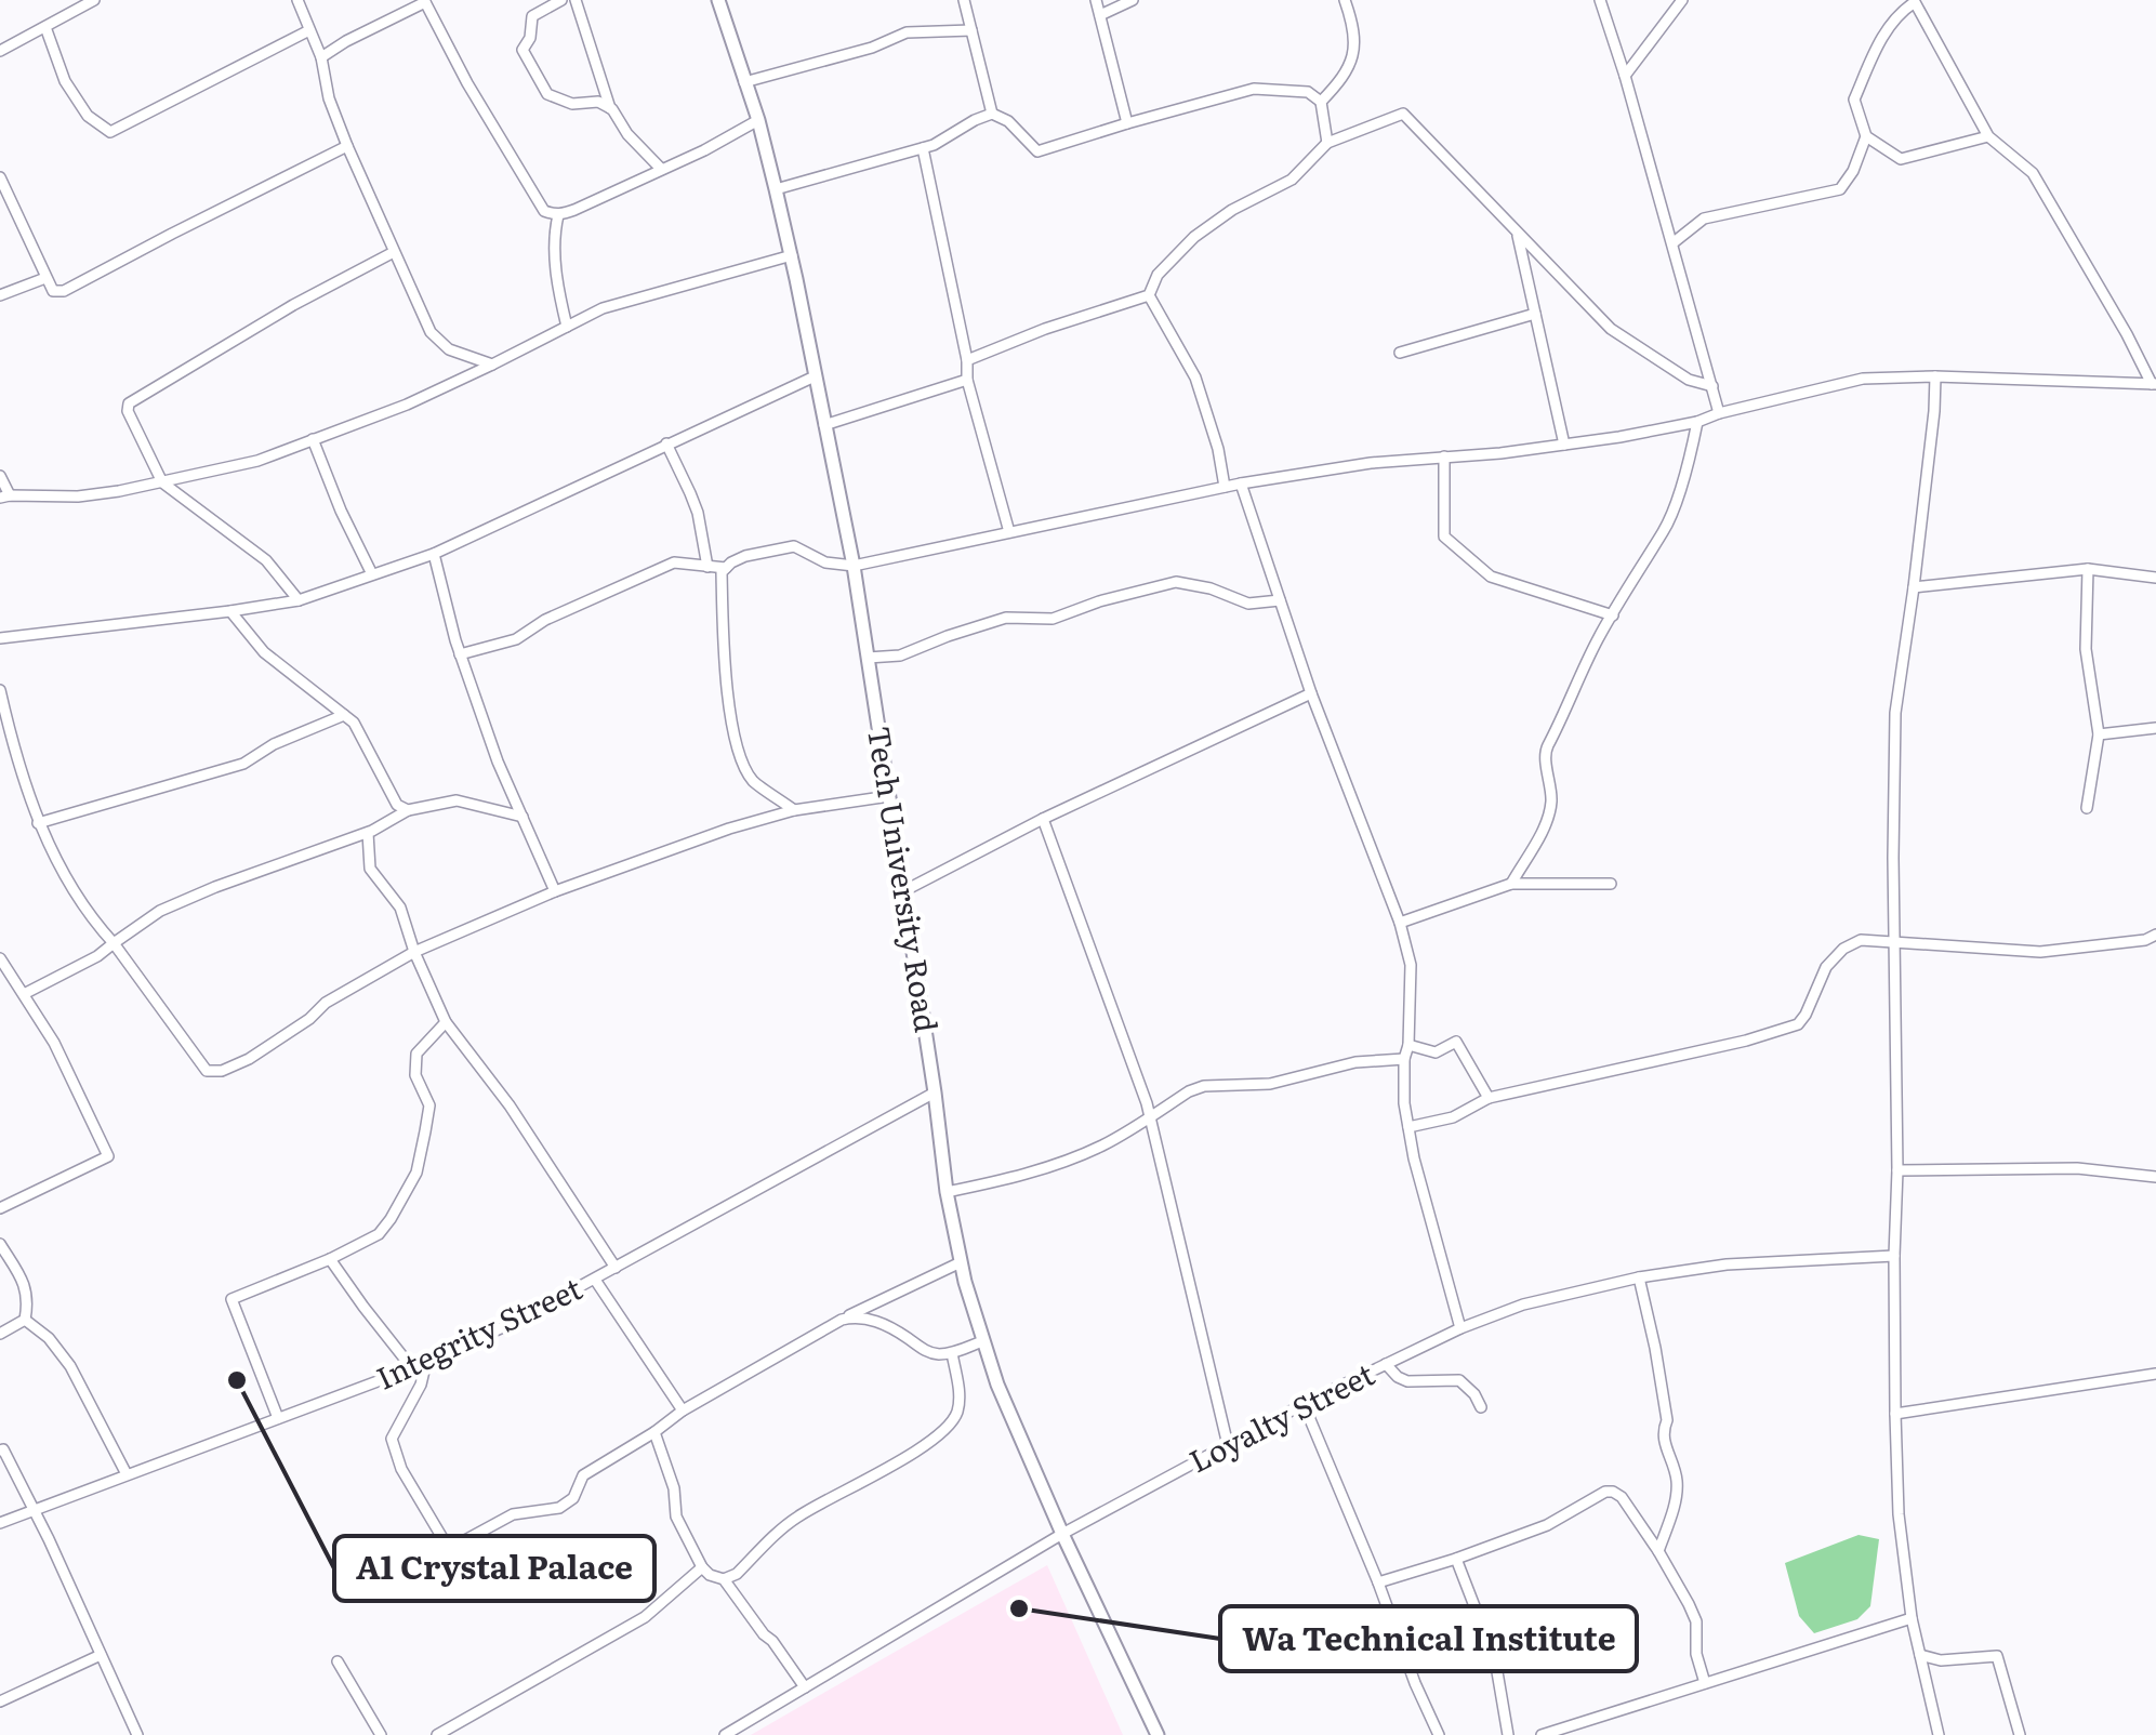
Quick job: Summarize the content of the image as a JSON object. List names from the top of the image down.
{
  "streets": {
    "street": ["Tech University Road", "Integrity Street", "Loyalty Street"]
  },
  "crossings": [
    ["Tech University Road", "Integrity Street"],
    ["Tech University Road", "Loyalty Street"]
  ],
  "places": ["A1 Crystal Palace", "Wa Technical Institute"]
}
